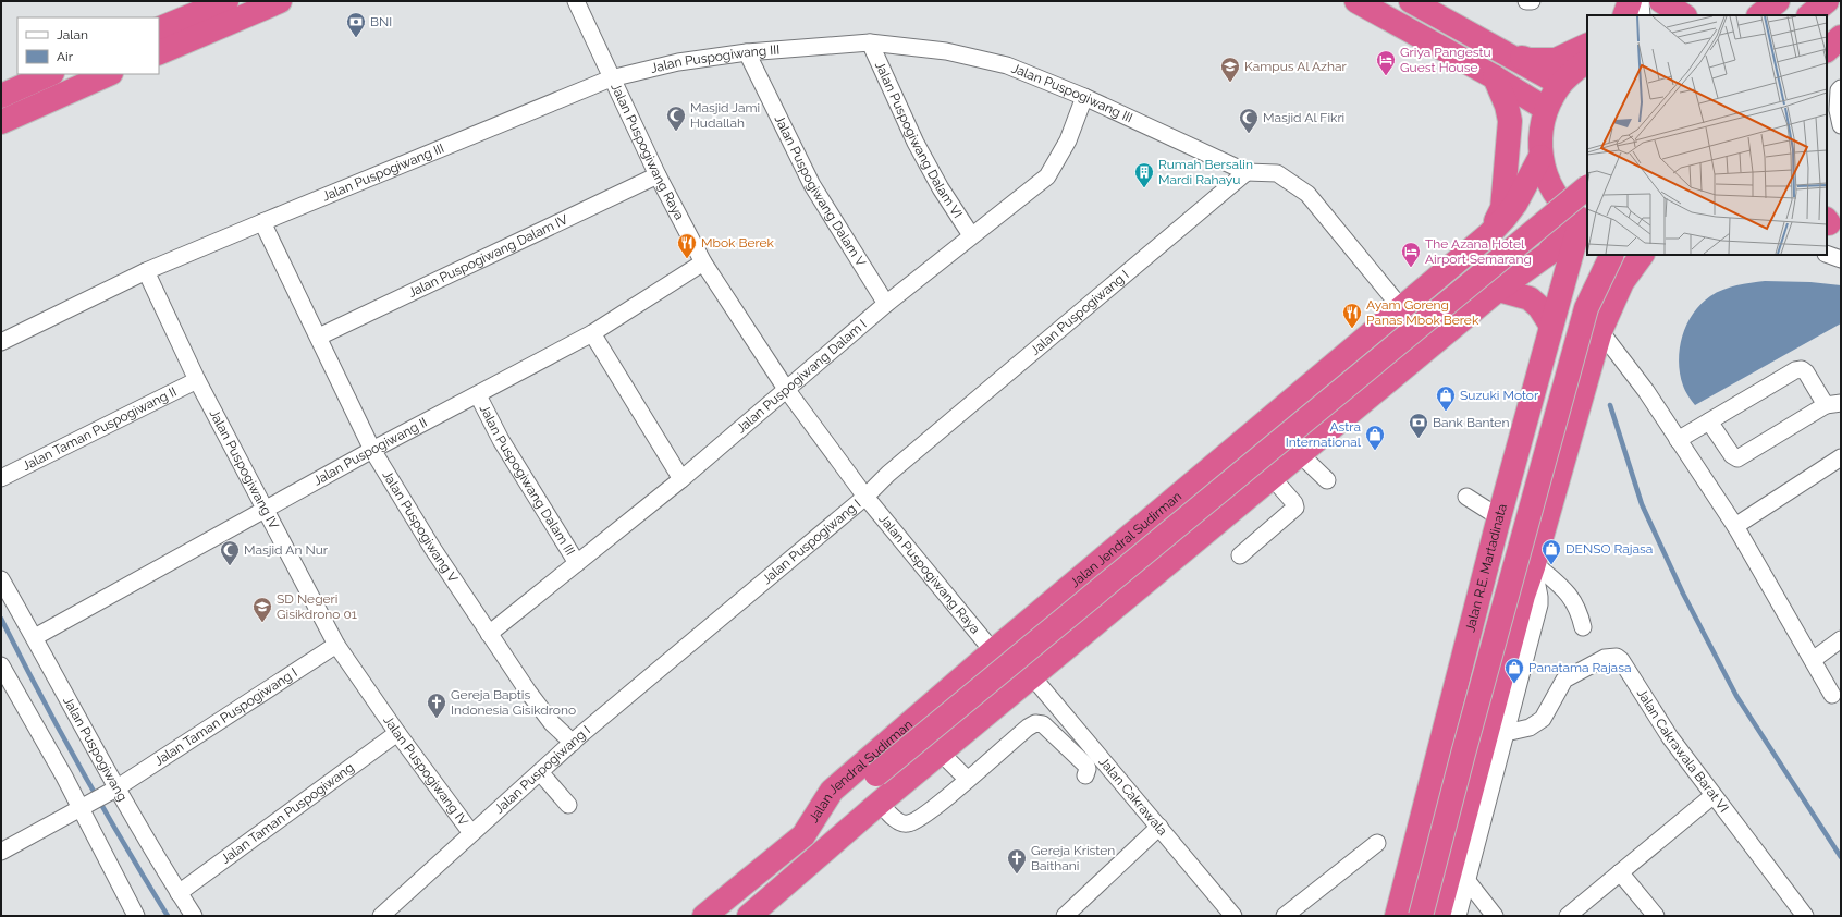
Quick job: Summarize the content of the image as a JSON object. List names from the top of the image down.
{
  "streets": {
    "highway": ["Jalan Jendral Sudirman", "Jalan R.E. Martadinata"],
    "street": [
      "Jalan Puspogiwang III",
      "Jalan Puspogiwang Dalam VI",
      "Jalan Puspogiwang Raya",
      "Jalan Puspogiwang Dalam V",
      "Jalan Puspogiwang Dalam IV",
      "Jalan Puspogiwang I",
      "Jalan Puspogiwang Dalam I",
      "Jalan Taman Puspogiwang II",
      "Jalan Puspogiwang II",
      "Jalan Puspogiwang IV",
      "Jalan Puspogiwang Dalam III",
      "Jalan Puspogiwang V",
      "Jalan Taman Puspogiwang I",
      "Jalan Puspogiwang",
      "Jalan Cakrawala Barat VI",
      "Jalan Cakrawala",
      "Jalan Taman Puspogiwang"
    ]
  },
  "crossings": [
    ["Jalan Puspogiwang III", "Jalan Puspogiwang Dalam VI"],
    ["Jalan Puspogiwang III", "Jalan Puspogiwang Raya"],
    ["Jalan Puspogiwang III", "Jalan Puspogiwang Dalam V"],
    ["Jalan Puspogiwang III", "Jalan Puspogiwang I"],
    ["Jalan Puspogiwang III", "Jalan Puspogiwang Dalam I"],
    ["Jalan Puspogiwang III", "Jalan Puspogiwang IV"],
    ["Jalan Puspogiwang III", "Jalan Puspogiwang V"],
    ["Jalan Puspogiwang III", "Jalan Jendral Sudirman"],
    ["Jalan Puspogiwang Dalam VI", "Jalan Puspogiwang Dalam I"],
    ["Jalan Puspogiwang Raya", "Jalan Puspogiwang Dalam IV"],
    ["Jalan Puspogiwang Raya", "Jalan Puspogiwang I"],
    ["Jalan Puspogiwang Raya", "Jalan Puspogiwang Dalam I"],
    ["Jalan Puspogiwang Raya", "Jalan Puspogiwang II"],
    ["Jalan Puspogiwang Raya", "Jalan Jendral Sudirman"],
    ["Jalan Puspogiwang Dalam V", "Jalan Puspogiwang Dalam I"],
    ["Jalan Puspogiwang Dalam IV", "Jalan Puspogiwang V"],
    ["Jalan Puspogiwang I", "Jalan Puspogiwang IV"],
    ["Jalan Puspogiwang I", "Jalan Puspogiwang V"],
    ["Jalan Puspogiwang Dalam I", "Jalan Puspogiwang Dalam III"],
    ["Jalan Puspogiwang Dalam I", "Jalan Puspogiwang V"],
    ["Jalan Taman Puspogiwang II", "Jalan Puspogiwang IV"],
    ["Jalan Puspogiwang II", "Jalan Puspogiwang IV"],
    ["Jalan Puspogiwang II", "Jalan Puspogiwang Dalam III"],
    ["Jalan Puspogiwang II", "Jalan Puspogiwang V"],
    ["Jalan Puspogiwang II", "Jalan Puspogiwang"],
    ["Jalan Puspogiwang IV", "Jalan Taman Puspogiwang I"],
    ["Jalan Puspogiwang IV", "Jalan Taman Puspogiwang"],
    ["Jalan Taman Puspogiwang I", "Jalan Puspogiwang"],
    ["Jalan Puspogiwang", "Jalan Taman Puspogiwang"]
  ],
  "places": {
    "bank": ["BNI", "Bank Banten"],
    "hotel": ["Griya Pangestu Guest House", "The Azana Hotel Airport Semarang"],
    "school or university": ["Kampus Al Azhar", "SD Negeri Gisikdrono 01"],
    "mosque": ["Masjid Jami Hudallah", "Masjid Al Fikri", "Masjid An Nur"],
    "building": ["Rumah Bersalin Mardi Rahayu"],
    "restaurant": ["Mbok Berek", "Ayam Goreng Panas Mbok Berek"],
    "shop": [
      "Suzuki Motor",
      "Astra International",
      "DENSO Rajasa",
      "Panatama Rajasa"
    ],
    "church": ["Gereja Baptis Indonesia Gisikdrono", "Gereja Kristen Baithani"]
  },
  "legend": ["Jalan", "Air"]
}
